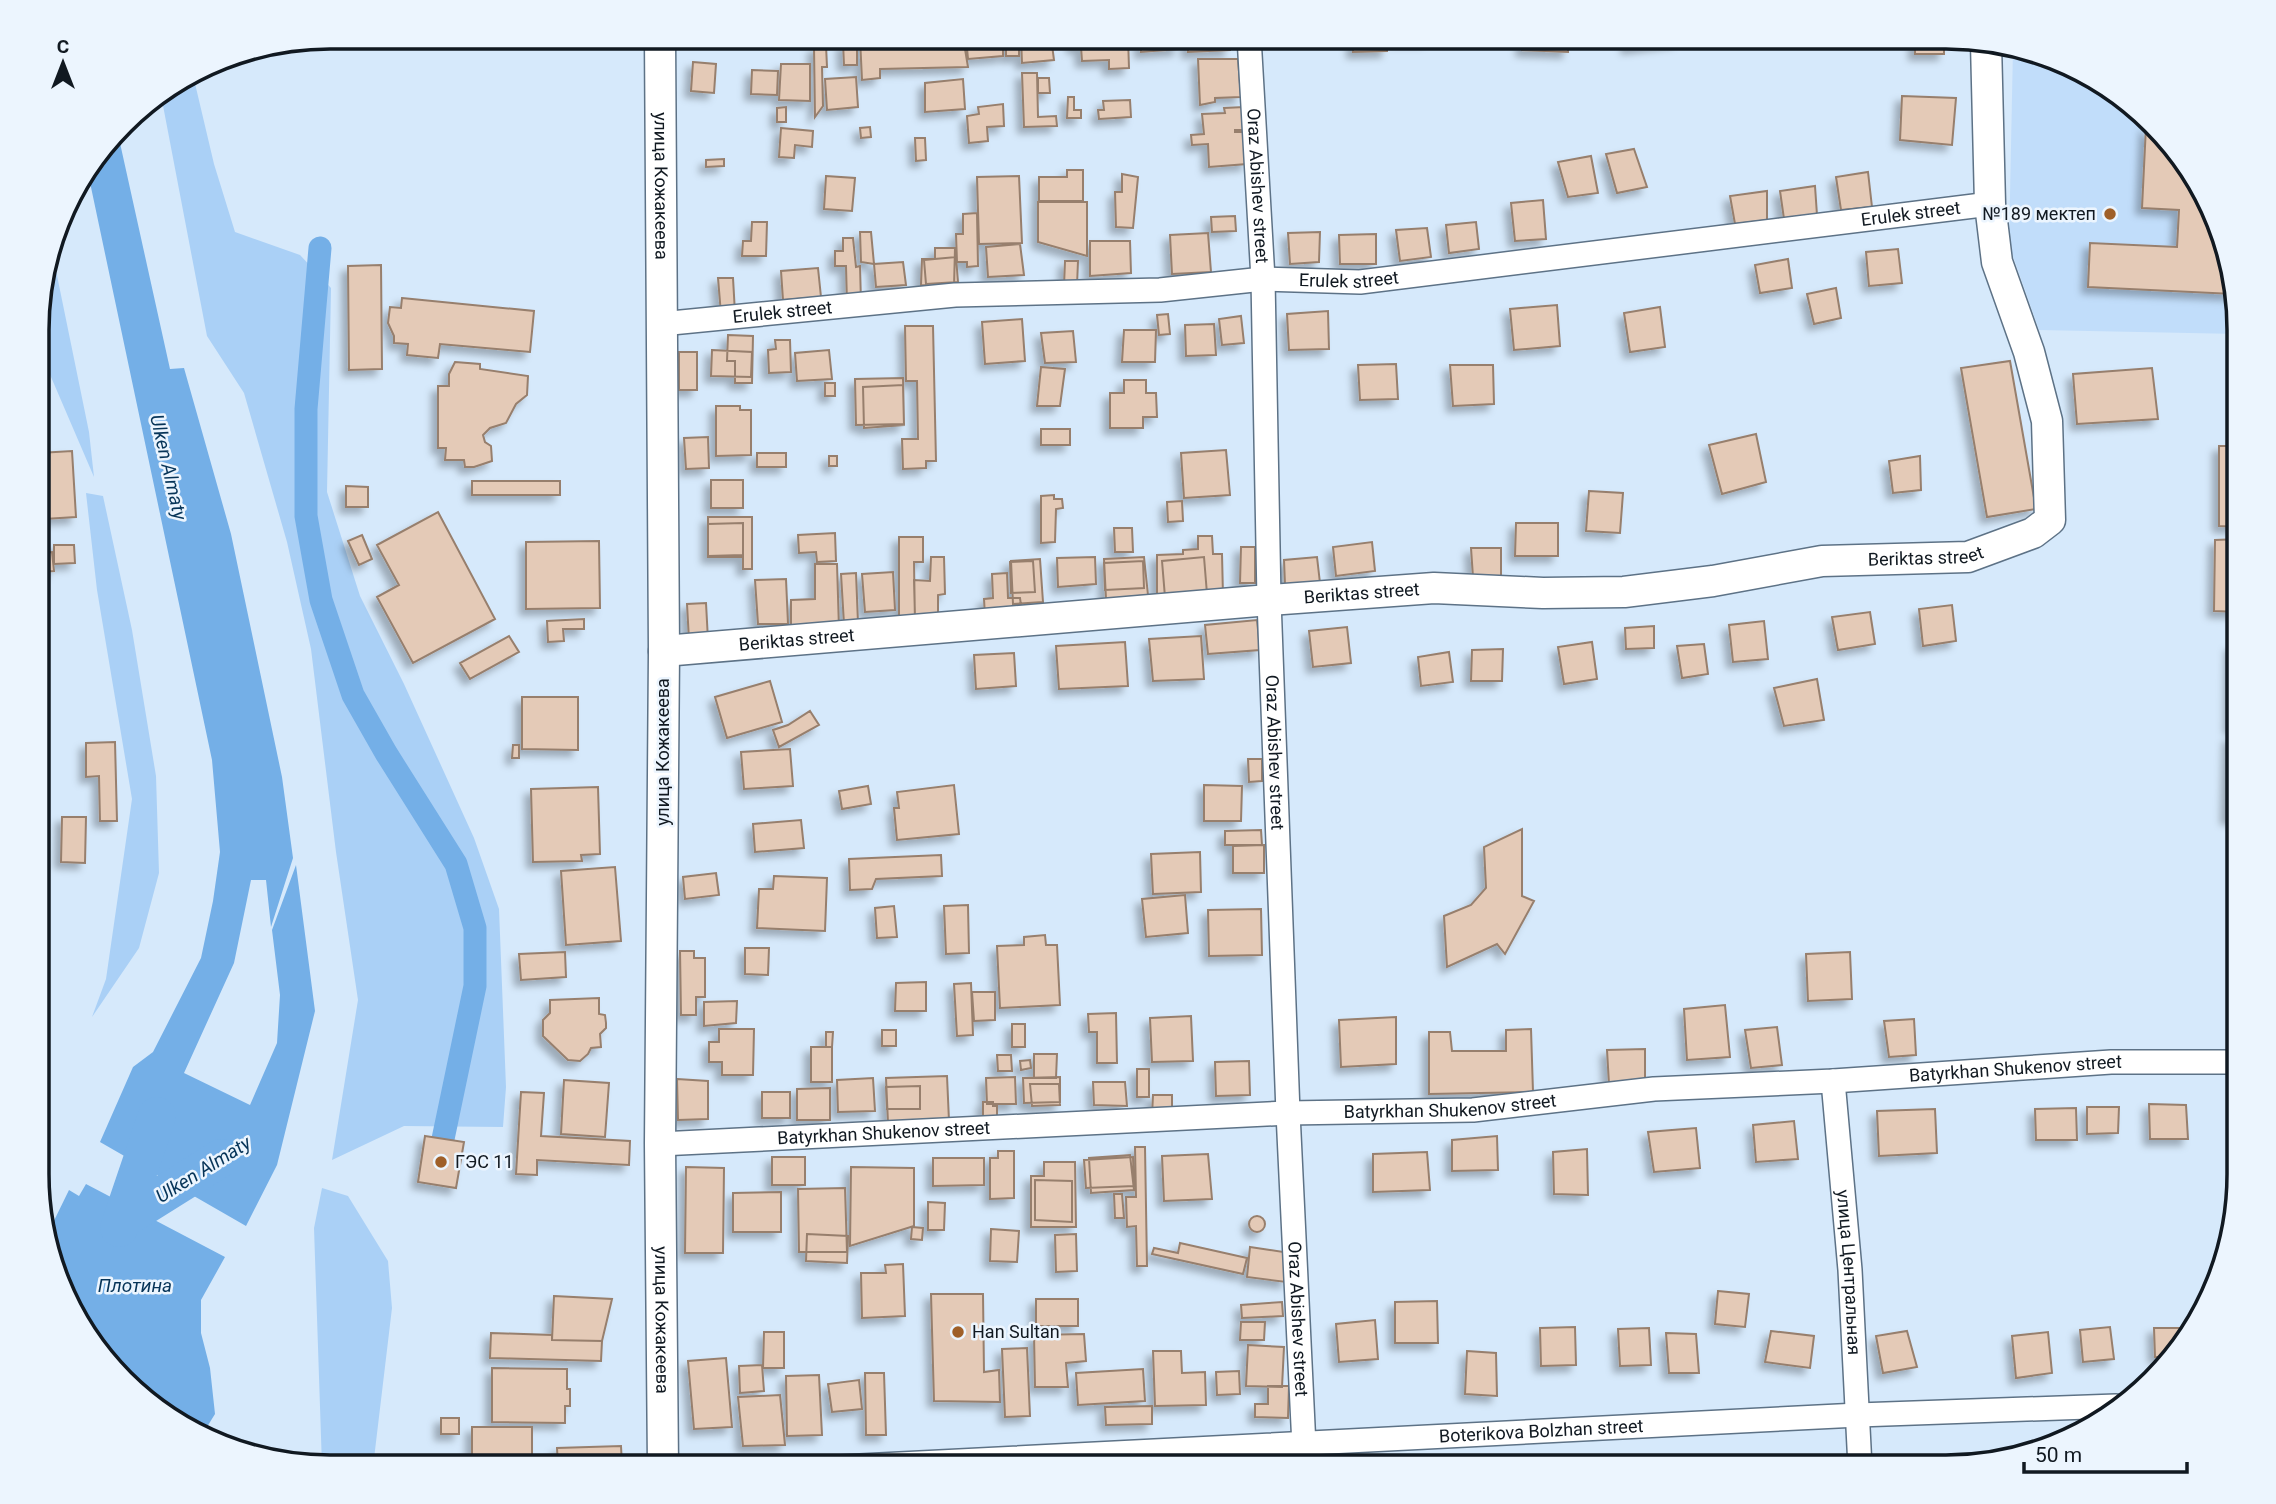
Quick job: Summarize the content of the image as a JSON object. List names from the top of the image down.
{
  "streets": {
    "street": [
      "улица Кожакеева",
      "Oraz Abishev street",
      "Erulek street",
      "Beriktas street",
      "Batyrkhan Shukenov street",
      "улица Центральная",
      "Boterikova Bolzhan street"
    ]
  },
  "crossings": [
    ["улица Кожакеева", "Erulek street"],
    ["улица Кожакеева", "Beriktas street"],
    ["улица Кожакеева", "Batyrkhan Shukenov street"],
    ["Oraz Abishev street", "Erulek street"],
    ["Oraz Abishev street", "Beriktas street"],
    ["Oraz Abishev street", "Batyrkhan Shukenov street"],
    ["Oraz Abishev street", "Boterikova Bolzhan street"],
    ["Erulek street", "Beriktas street"],
    ["Batyrkhan Shukenov street", "улица Центральная"],
    ["улица Центральная", "Boterikova Bolzhan street"]
  ],
  "water": ["Ulken Almaty", "Плотина"],
  "places": ["№189 мектеп", "ГЭС 11", "Han Sultan"],
  "scale_bar": "50 m",
  "north": "top"
}
